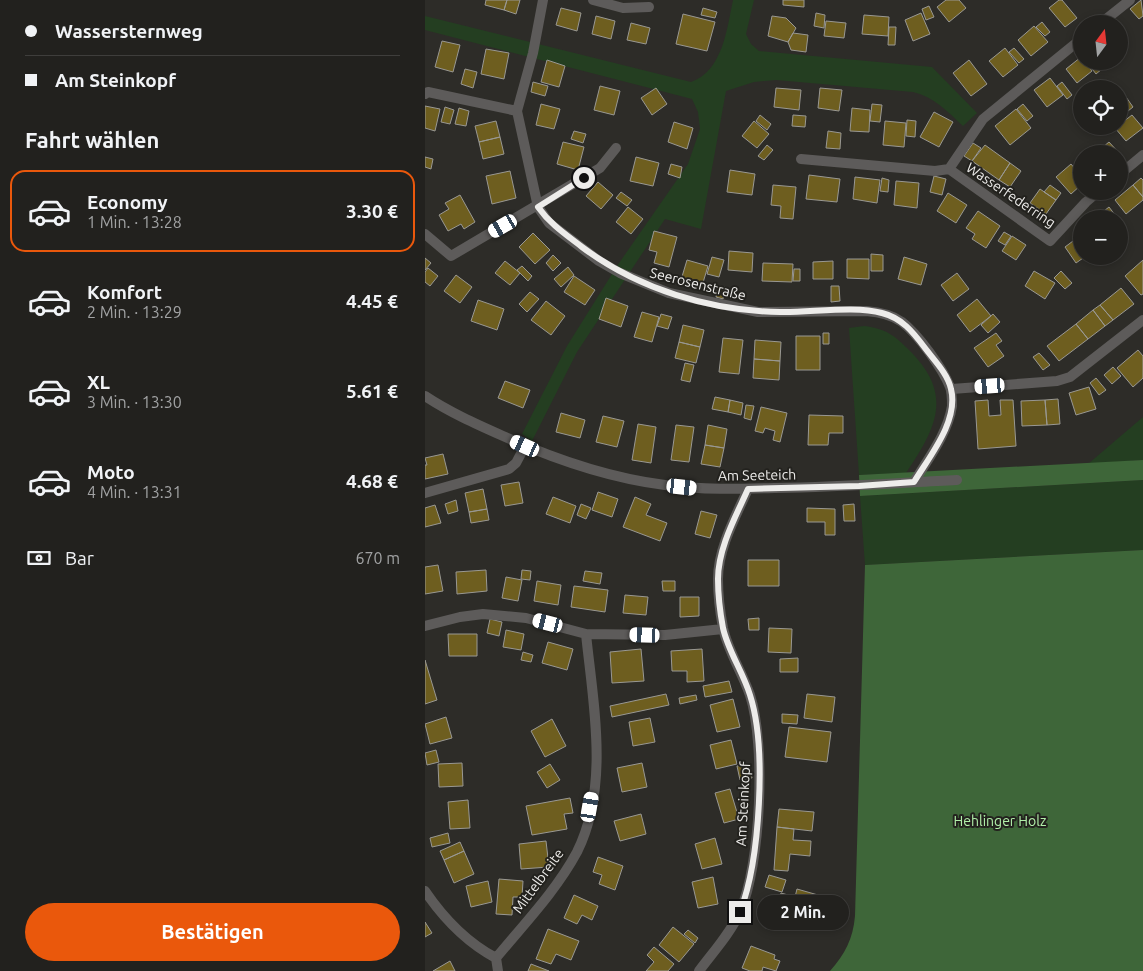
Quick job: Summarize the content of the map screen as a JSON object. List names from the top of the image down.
{
  "streets": {
    "street": [
      "Wasserfederring",
      "Seerosenstraße",
      "Am Seeteich",
      "Am Steinkopf",
      "Mittelbreite"
    ]
  },
  "crossings": [
    ["Am Seeteich", "Am Steinkopf"]
  ],
  "parks": ["Hehlinger Holz"],
  "north": "top",
  "page": {
    "banner": ["Wassersternweg", "Am Steinkopf"],
    "map_buttons": ["+", "−"],
    "heading": "Fahrt wählen",
    "list": [
      {
        "name": "Economy",
        "note": "1 Min. · 13:28",
        "value": "3.30 €"
      },
      {
        "name": "Komfort",
        "note": "2 Min. · 13:29",
        "value": "4.45 €"
      },
      {
        "name": "XL",
        "note": "3 Min. · 13:30",
        "value": "5.61 €"
      },
      {
        "name": "Moto",
        "note": "4 Min. · 13:31",
        "value": "4.68 €"
      }
    ],
    "pay": ["Bar", "670 m"],
    "buttons": "Bestätigen",
    "bubble": "2 Min."
  }
}
